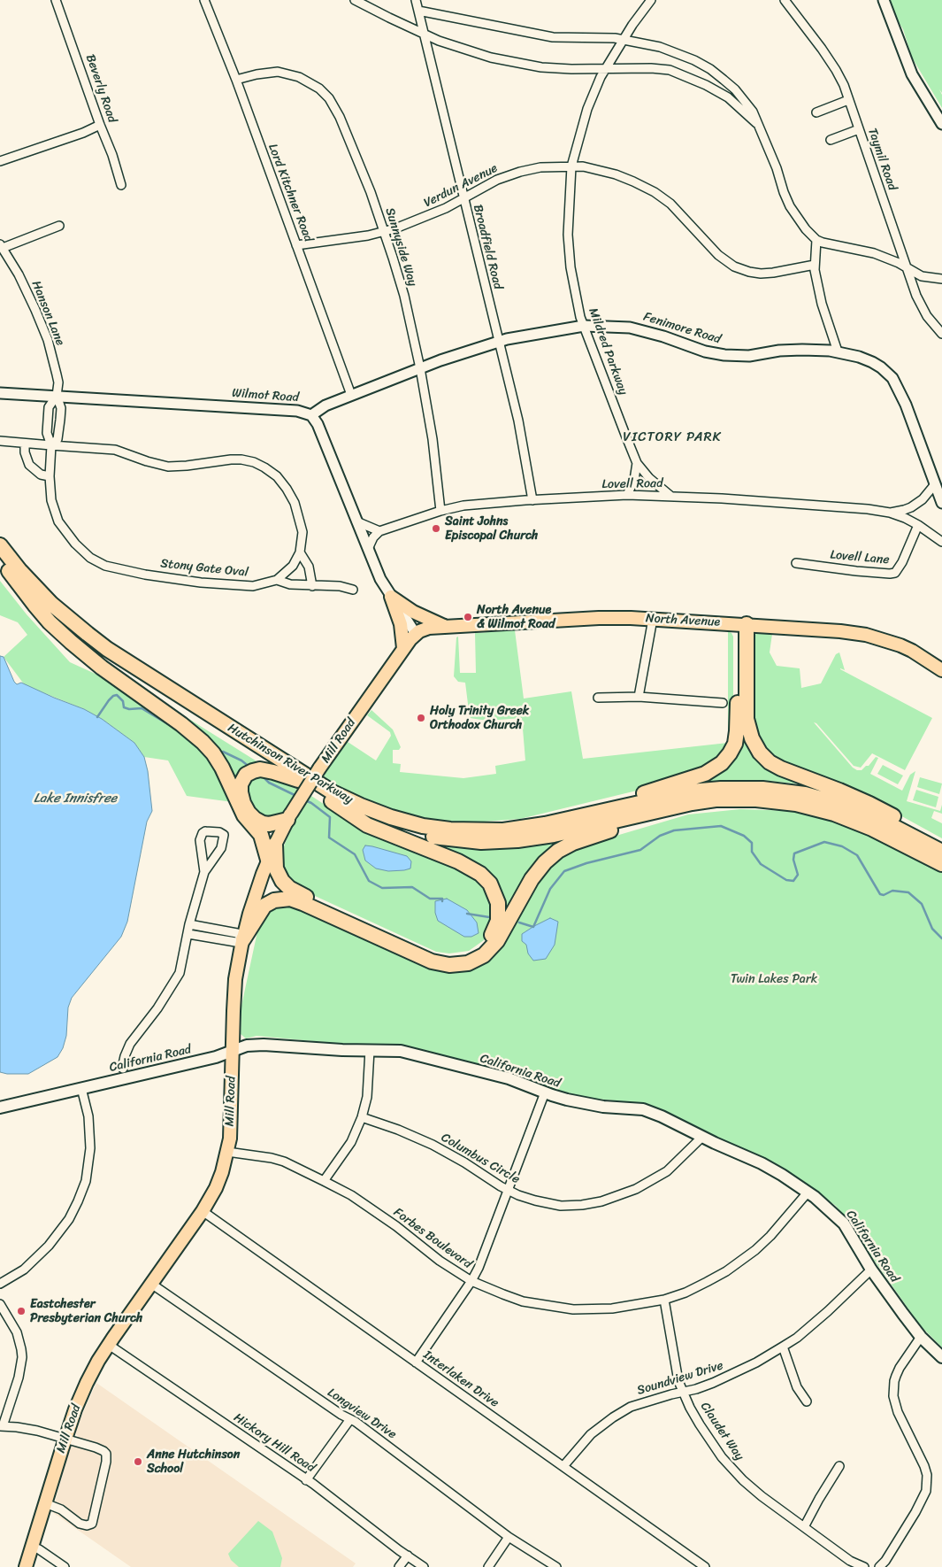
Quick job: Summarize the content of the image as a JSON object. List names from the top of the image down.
{
  "streets": {
    "highway": ["Hutchinson River Parkway"],
    "main road": ["North Avenue", "Mill Road", "California Road"],
    "street": [
      "Beverly Road",
      "Taymil Road",
      "Verdun Avenue",
      "Lord Kitchner Road",
      "Sunnyside Way",
      "Broadfield Road",
      "Hanson Lane",
      "Fenimore Road",
      "Mildred Parkway",
      "Wilmot Road",
      "Lovell Road",
      "Lovell Lane",
      "Stony Gate Oval",
      "Columbus Circle",
      "Forbes Boulevard",
      "Soundview Drive",
      "Interlaken Drive",
      "Longview Drive",
      "Claudet Way",
      "Hickory Hill Road"
    ]
  },
  "crossings": [
    ["Verdun Avenue", "Lord Kitchner Road"],
    ["Verdun Avenue", "Sunnyside Way"],
    ["Verdun Avenue", "Broadfield Road"],
    ["Verdun Avenue", "Mildred Parkway"],
    ["Lord Kitchner Road", "Sunnyside Way"],
    ["Lord Kitchner Road", "Fenimore Road"],
    ["Sunnyside Way", "Fenimore Road"],
    ["Sunnyside Way", "Lovell Road"],
    ["Broadfield Road", "Fenimore Road"],
    ["Broadfield Road", "Lovell Road"],
    ["Hanson Lane", "Wilmot Road"],
    ["Hanson Lane", "Stony Gate Oval"],
    ["Fenimore Road", "Mildred Parkway"],
    ["Fenimore Road", "Wilmot Road"],
    ["Fenimore Road", "Lovell Road"],
    ["Mildred Parkway", "Lovell Road"],
    ["Wilmot Road", "Stony Gate Oval"],
    ["Wilmot Road", "North Avenue"],
    ["Wilmot Road", "Mill Road"],
    ["Lovell Road", "Lovell Lane"],
    ["North Avenue", "Mill Road"],
    ["Mill Road", "California Road"],
    ["Mill Road", "Forbes Boulevard"],
    ["Mill Road", "Interlaken Drive"],
    ["Mill Road", "Longview Drive"],
    ["Mill Road", "Hickory Hill Road"],
    ["California Road", "Columbus Circle"],
    ["California Road", "Forbes Boulevard"],
    ["California Road", "Soundview Drive"],
    ["Forbes Boulevard", "Claudet Way"],
    ["Soundview Drive", "Interlaken Drive"],
    ["Soundview Drive", "Claudet Way"]
  ],
  "districts": ["VICTORY PARK"],
  "water": ["Lake Innisfree"],
  "parks": ["Twin Lakes Park"],
  "places": [
    "Saint Johns Episcopal Church",
    "North Avenue & Wilmot Road",
    "Holy Trinity Greek Orthodox Church",
    "Eastchester Presbyterian Church",
    "Anne Hutchinson School"
  ]
}
